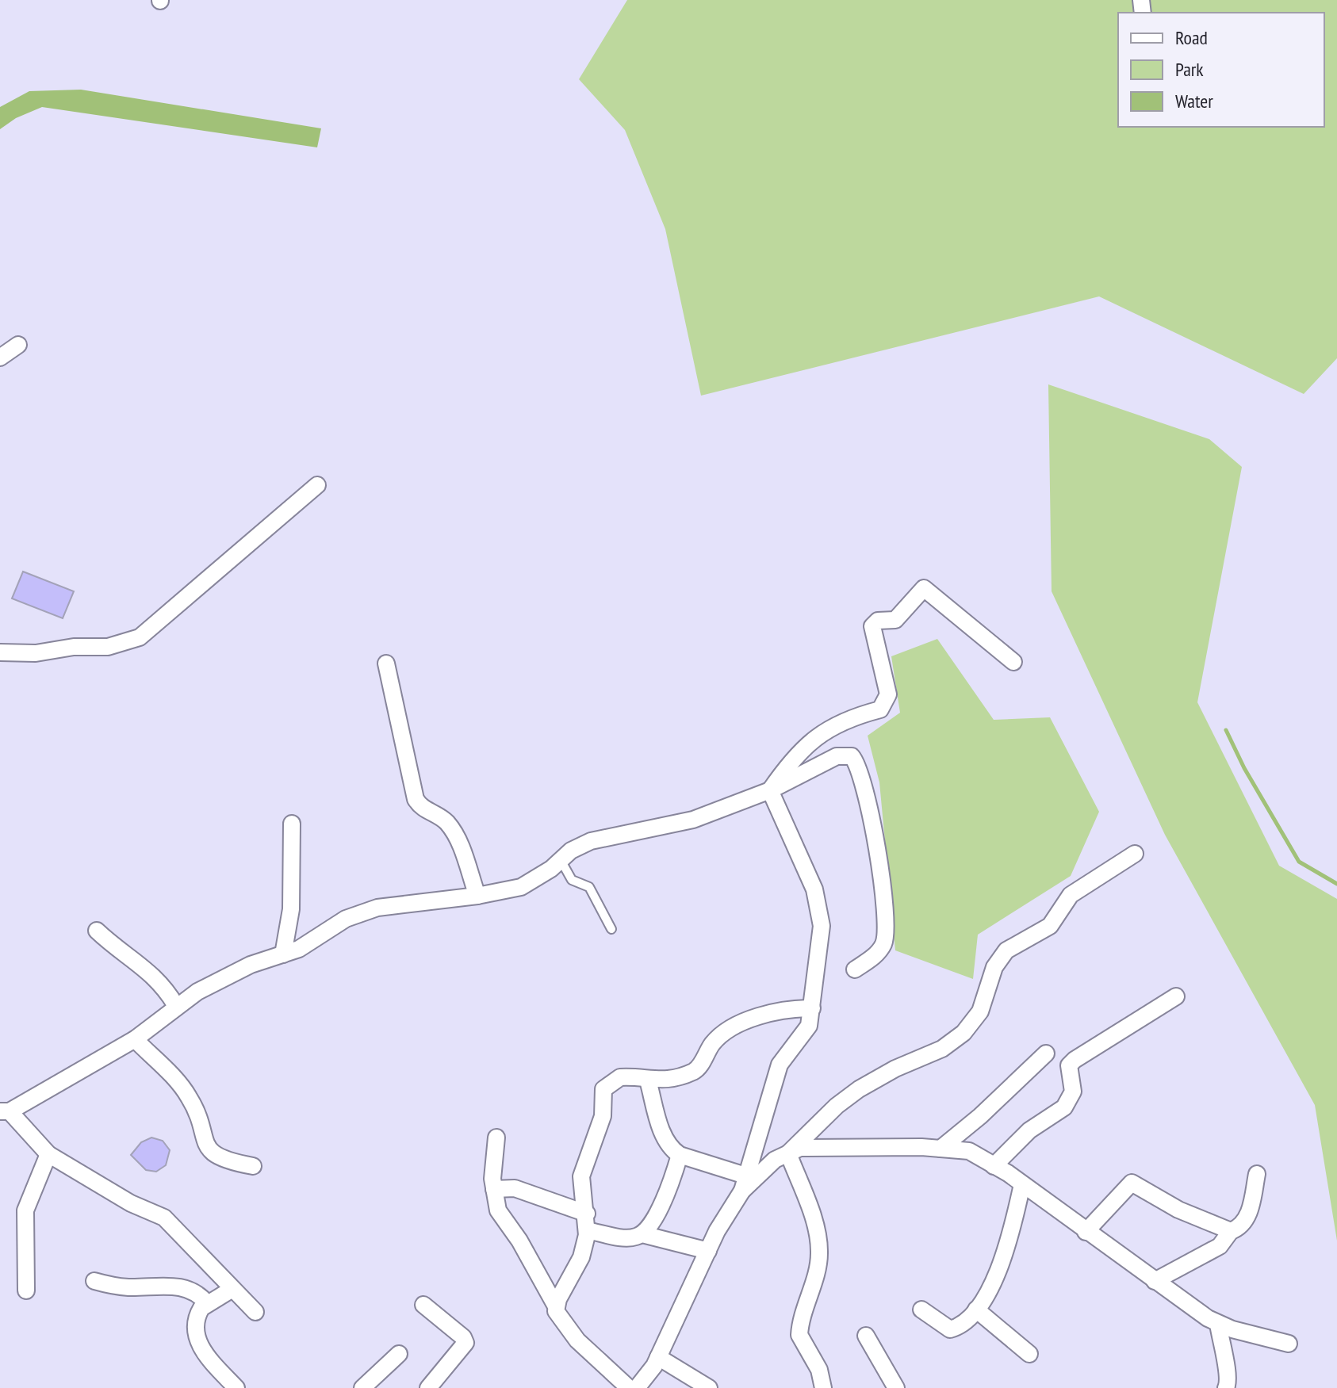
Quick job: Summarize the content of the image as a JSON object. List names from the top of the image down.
{
  "legend": ["Road", "Park", "Water"]
}
